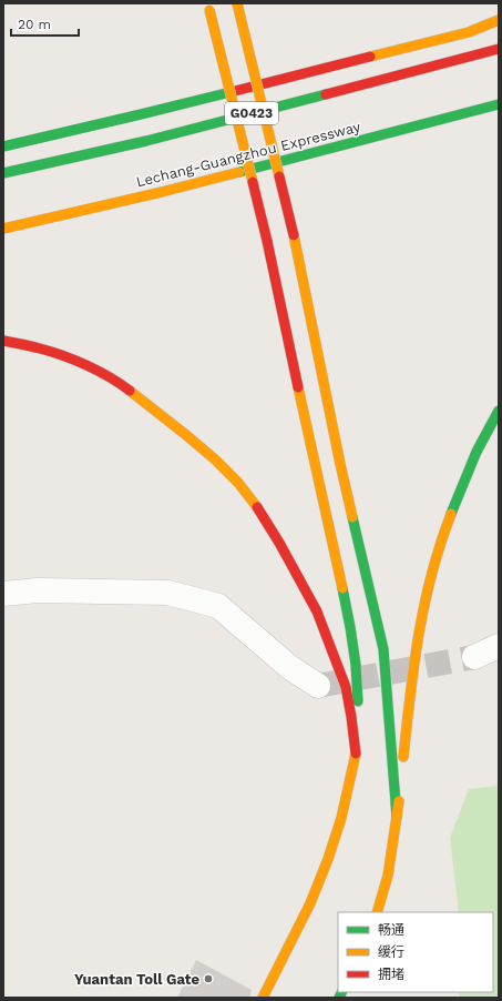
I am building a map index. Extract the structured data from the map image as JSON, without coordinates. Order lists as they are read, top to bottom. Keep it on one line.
{"streets":{"highway":["G0423","Lechang-Guangzhou Expressway"]},"places":["Yuantan Toll Gate"],"legend":["畅通","缓行","拥堵"],"scale_bar":"20 m"}
